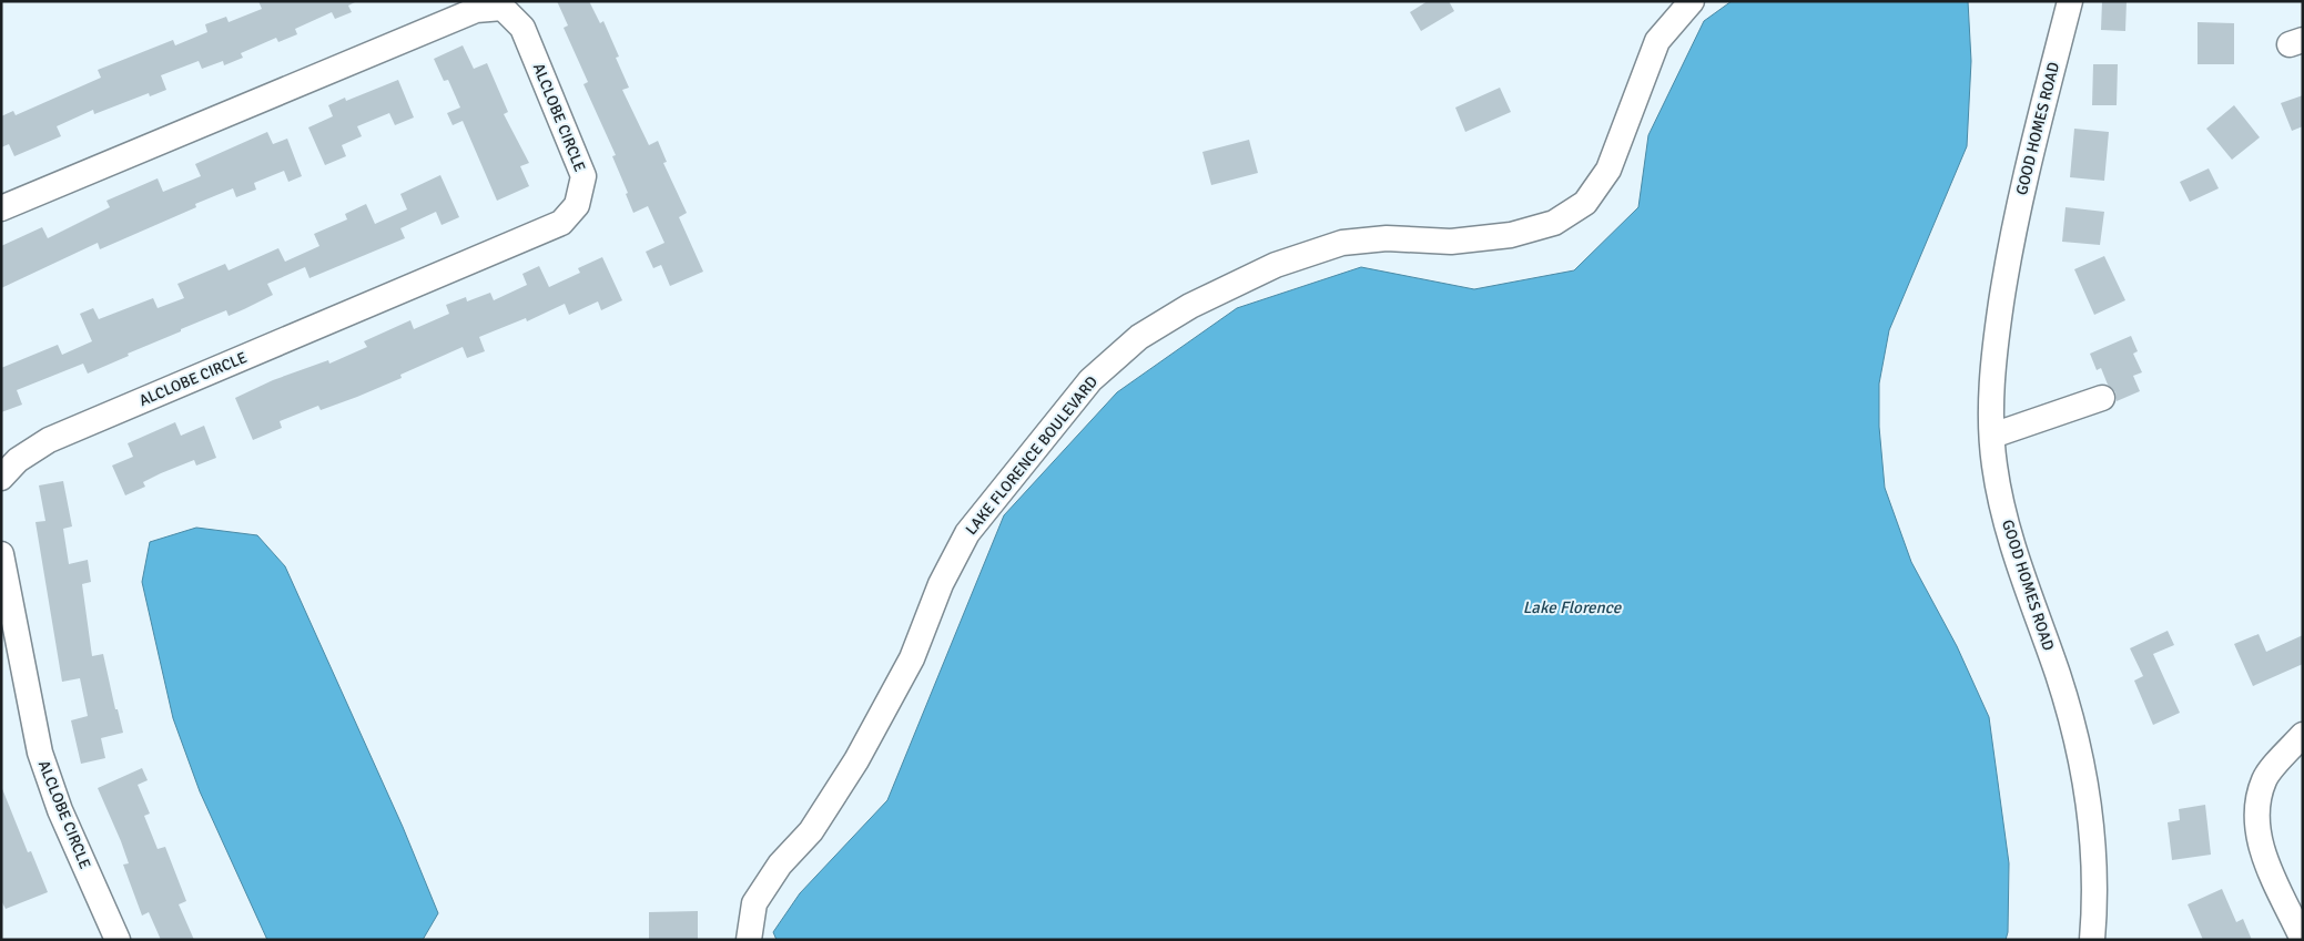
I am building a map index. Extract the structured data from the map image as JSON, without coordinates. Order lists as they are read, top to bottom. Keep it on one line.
{"streets":{"street":["ALCLOBE CIRCLE","GOOD HOMES ROAD","LAKE FLORENCE BOULEVARD"]},"water":["Lake Florence"]}
